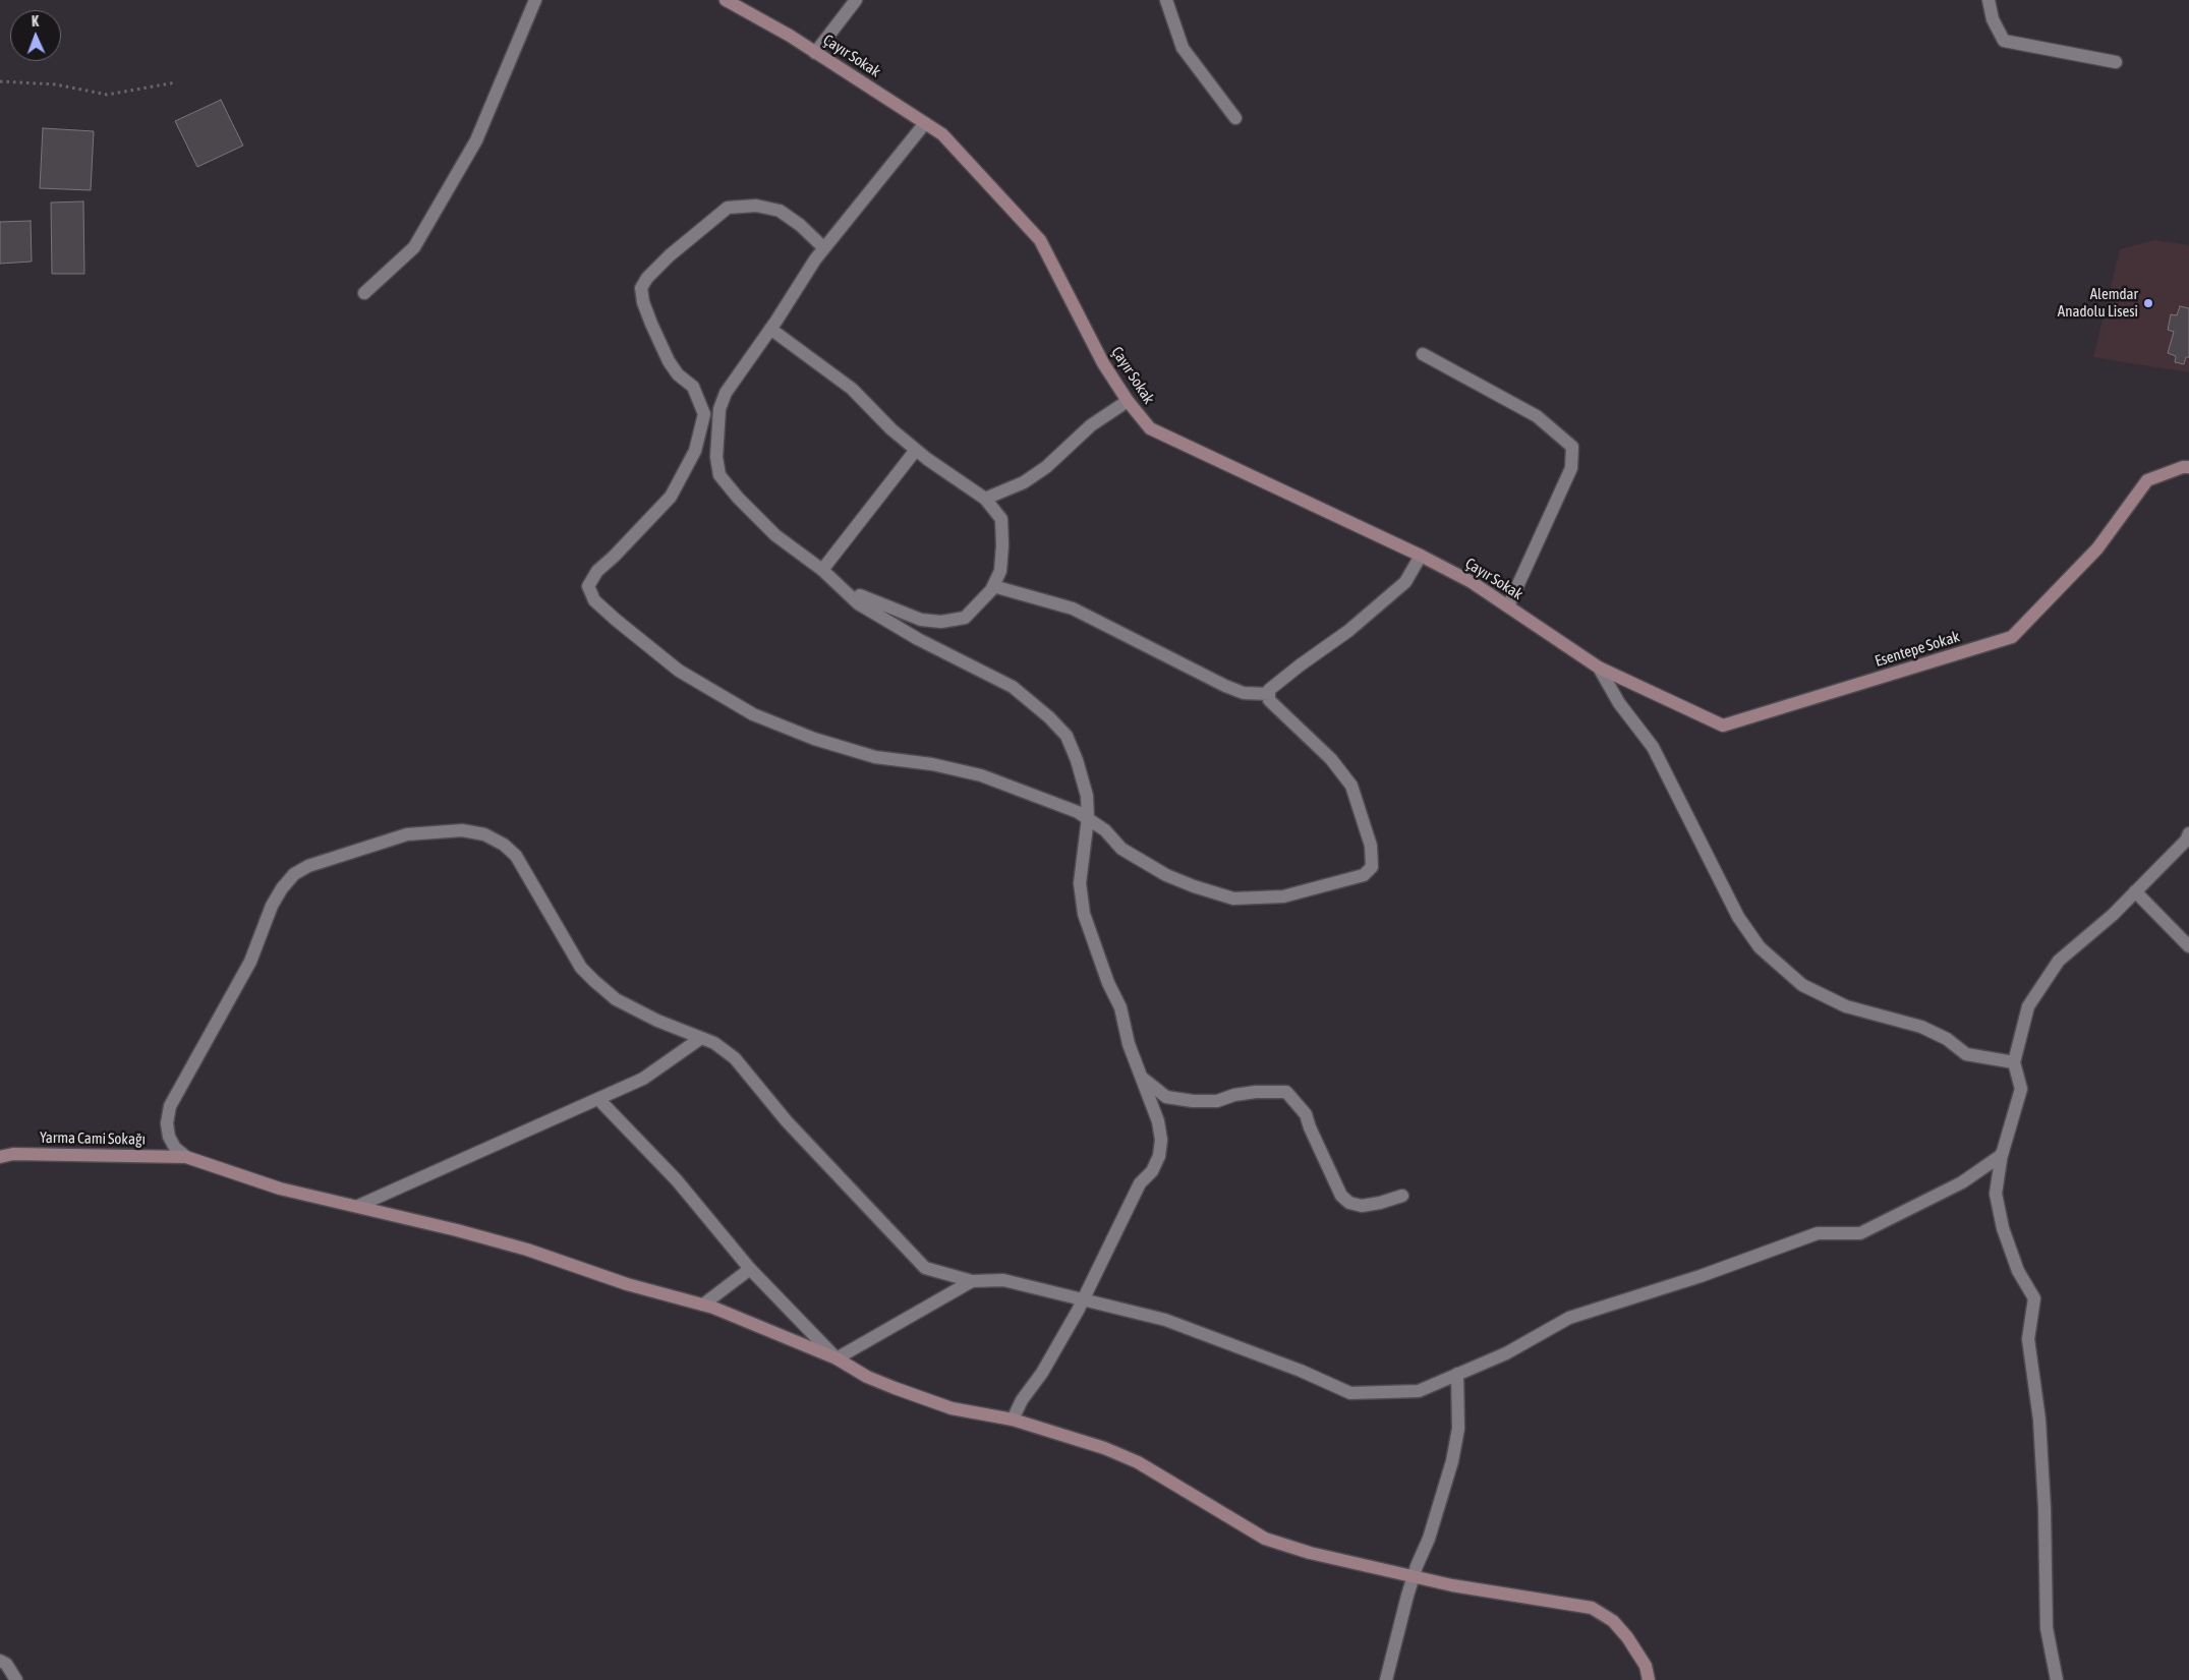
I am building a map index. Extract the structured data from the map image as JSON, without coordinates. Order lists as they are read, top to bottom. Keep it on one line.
{"streets":{"street":["Çayır Sokak","Esentepe Sokak","Yarma Cami Sokağı"]},"crossings":[["Çayır Sokak","Esentepe Sokak"]],"places":["Alemdar Anadolu Lisesi"],"north":"top"}
